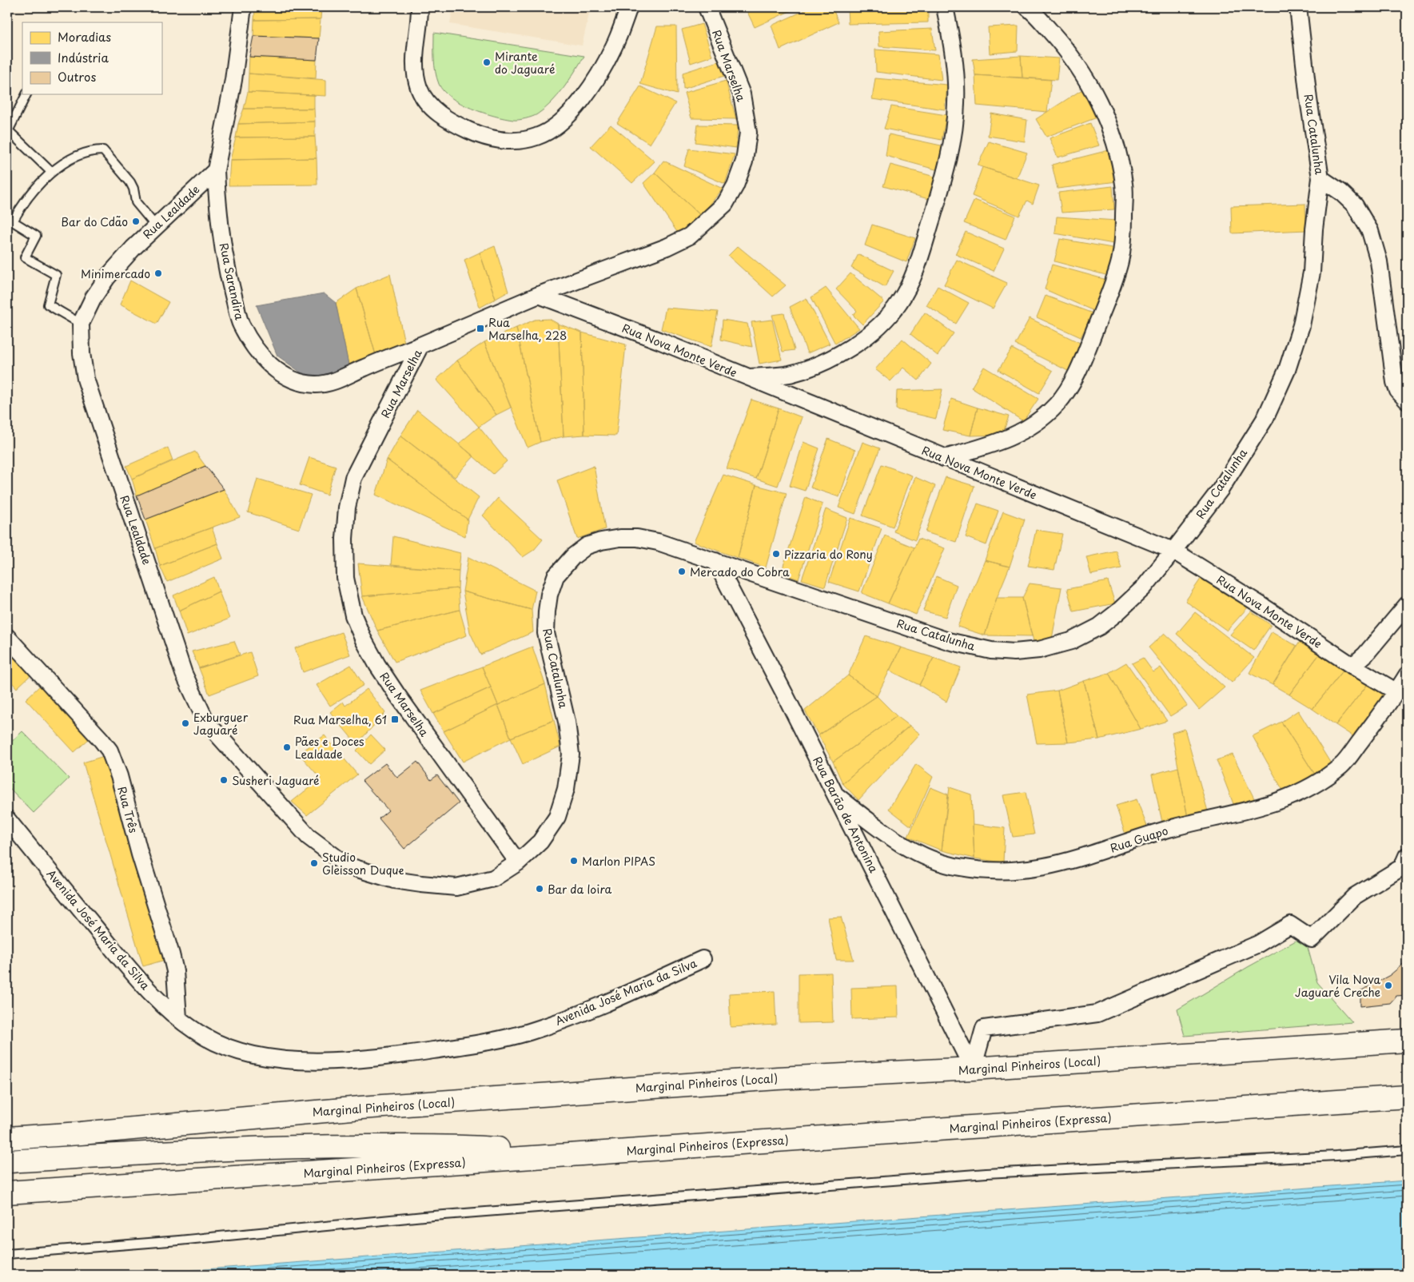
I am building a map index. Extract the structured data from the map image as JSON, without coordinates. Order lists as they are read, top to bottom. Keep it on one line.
{"streets":{"highway":["Marginal Pinheiros (Local)","Marginal Pinheiros (Expressa)"],"street":["Rua Marselha","Rua Catalunha","Rua Lealdade","Rua Sarandira","Rua Nova Monte Verde","Rua Três","Rua Barão de Antonina","Rua Guapo","Avenida José Maria da Silva"]},"crossings":[["Rua Marselha","Rua Catalunha"],["Rua Marselha","Rua Lealdade"],["Rua Marselha","Rua Sarandira"],["Rua Marselha","Rua Nova Monte Verde"],["Rua Catalunha","Rua Lealdade"],["Rua Catalunha","Rua Nova Monte Verde"],["Rua Catalunha","Rua Barão de Antonina"],["Rua Lealdade","Rua Sarandira"],["Rua Nova Monte Verde","Rua Guapo"],["Rua Três","Avenida José Maria da Silva"],["Rua Barão de Antonina","Rua Guapo"],["Rua Barão de Antonina","Marginal Pinheiros (Local)"]],"places":{"other":["Mirante do Jaguaré","Bar do Cdão","Minimercado","Pizzaria do Rony","Mercado do Cobra","Exburguer Jaguaré","Pães e Doces Lealdade","Susheri Jaguaré","Marlon PIPAS","Studio Gleisson Duque","Bar da loira","Vila Nova Jaguaré Creche"],"transit":["Rua Marselha, 228","Rua Marselha, 61"]},"legend":["Moradias","Indústria","Outros"]}
